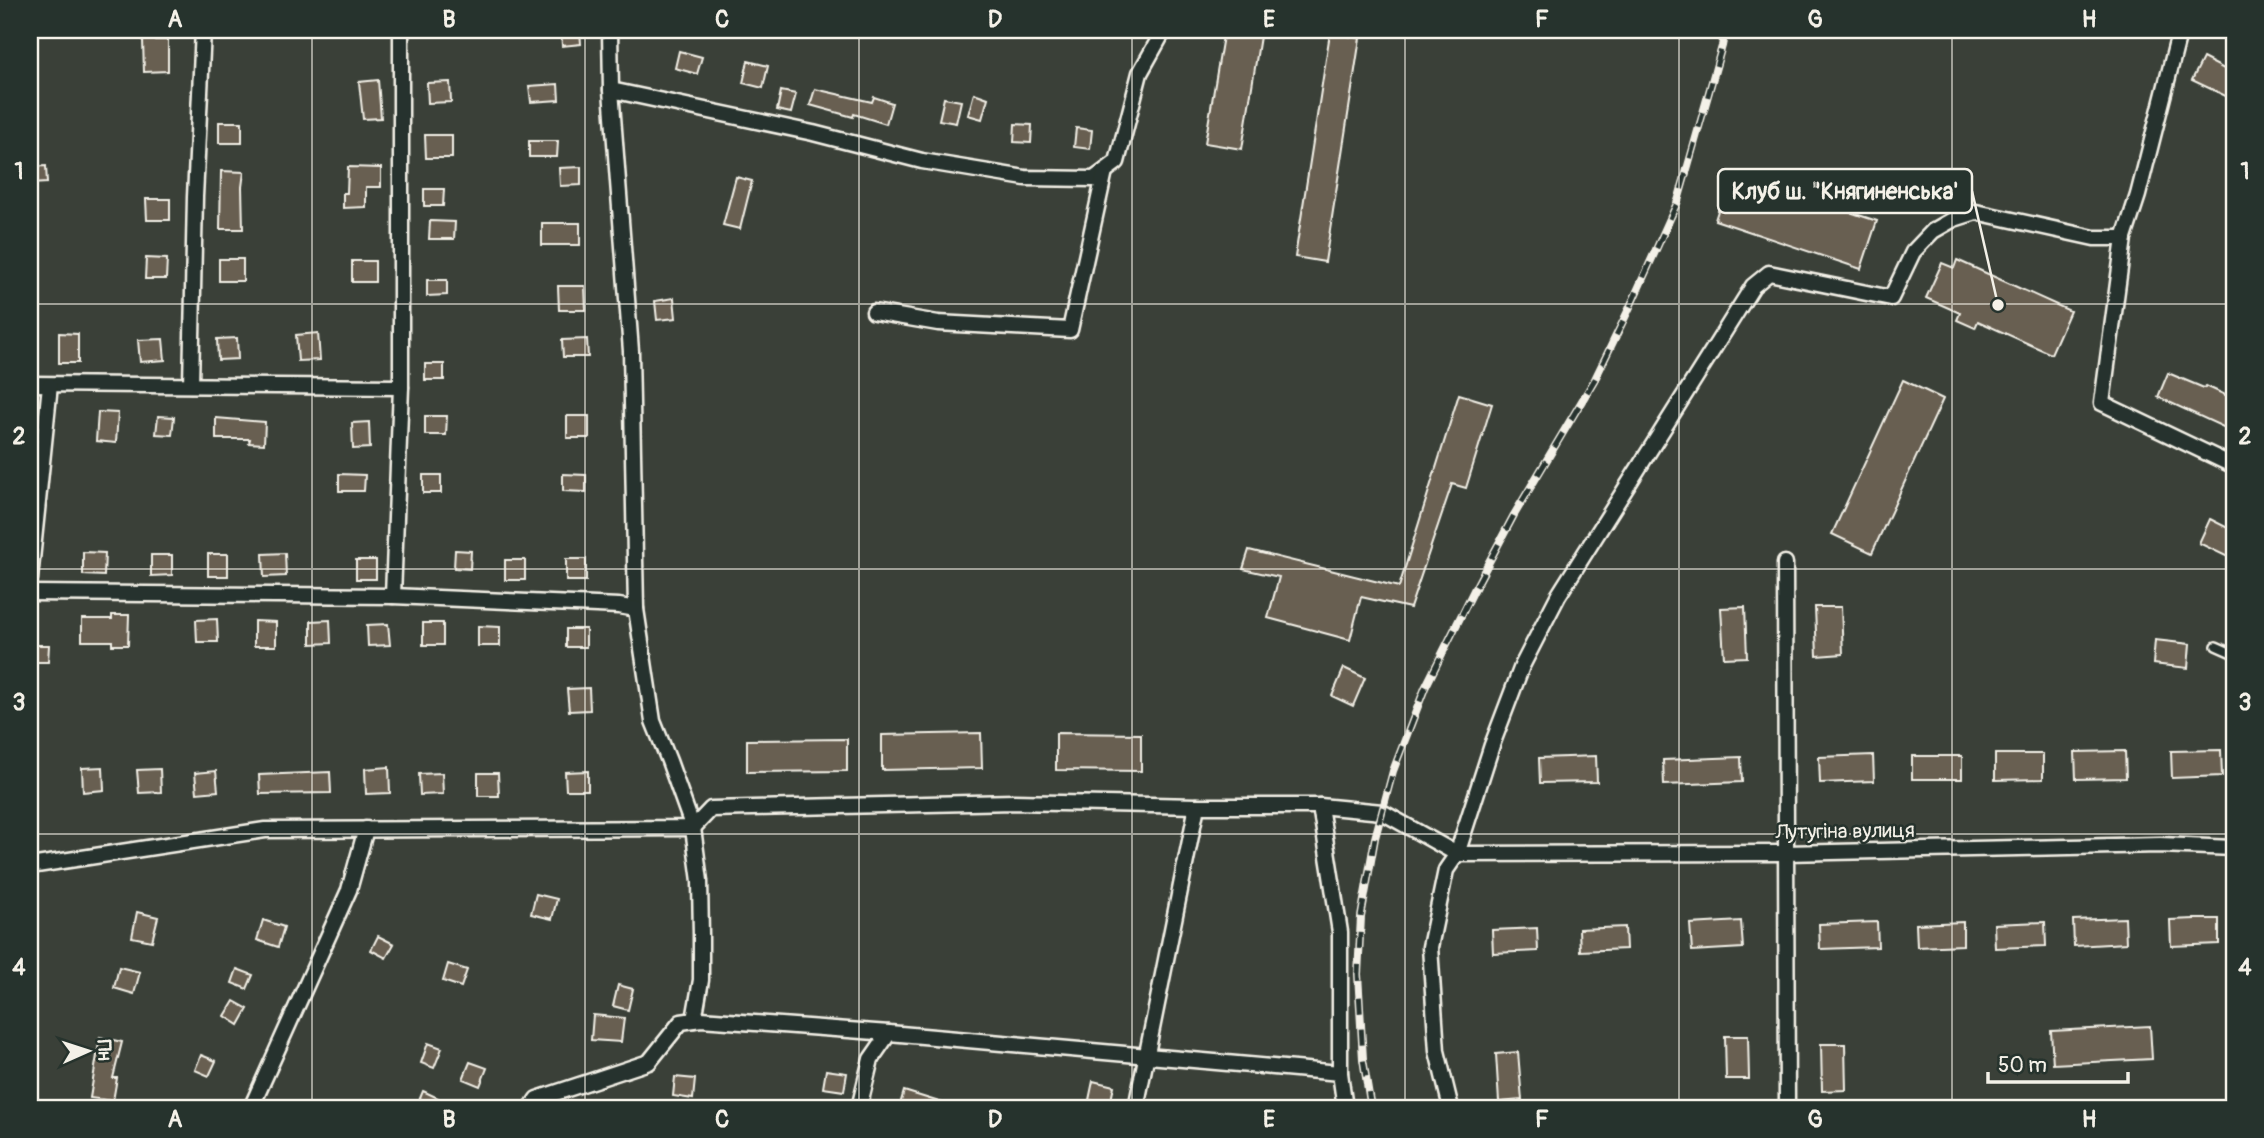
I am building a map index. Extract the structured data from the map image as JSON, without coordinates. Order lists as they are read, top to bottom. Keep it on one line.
{"streets":{"street":["Лутугіна вулиця"]},"places":["Клуб ш. \"Княгиненська'"],"scale_bar":"50 m","north":"right","grid":{"columns":["A","B","C","D","E","F","G","H"],"rows":["1","2","3","4"]}}
